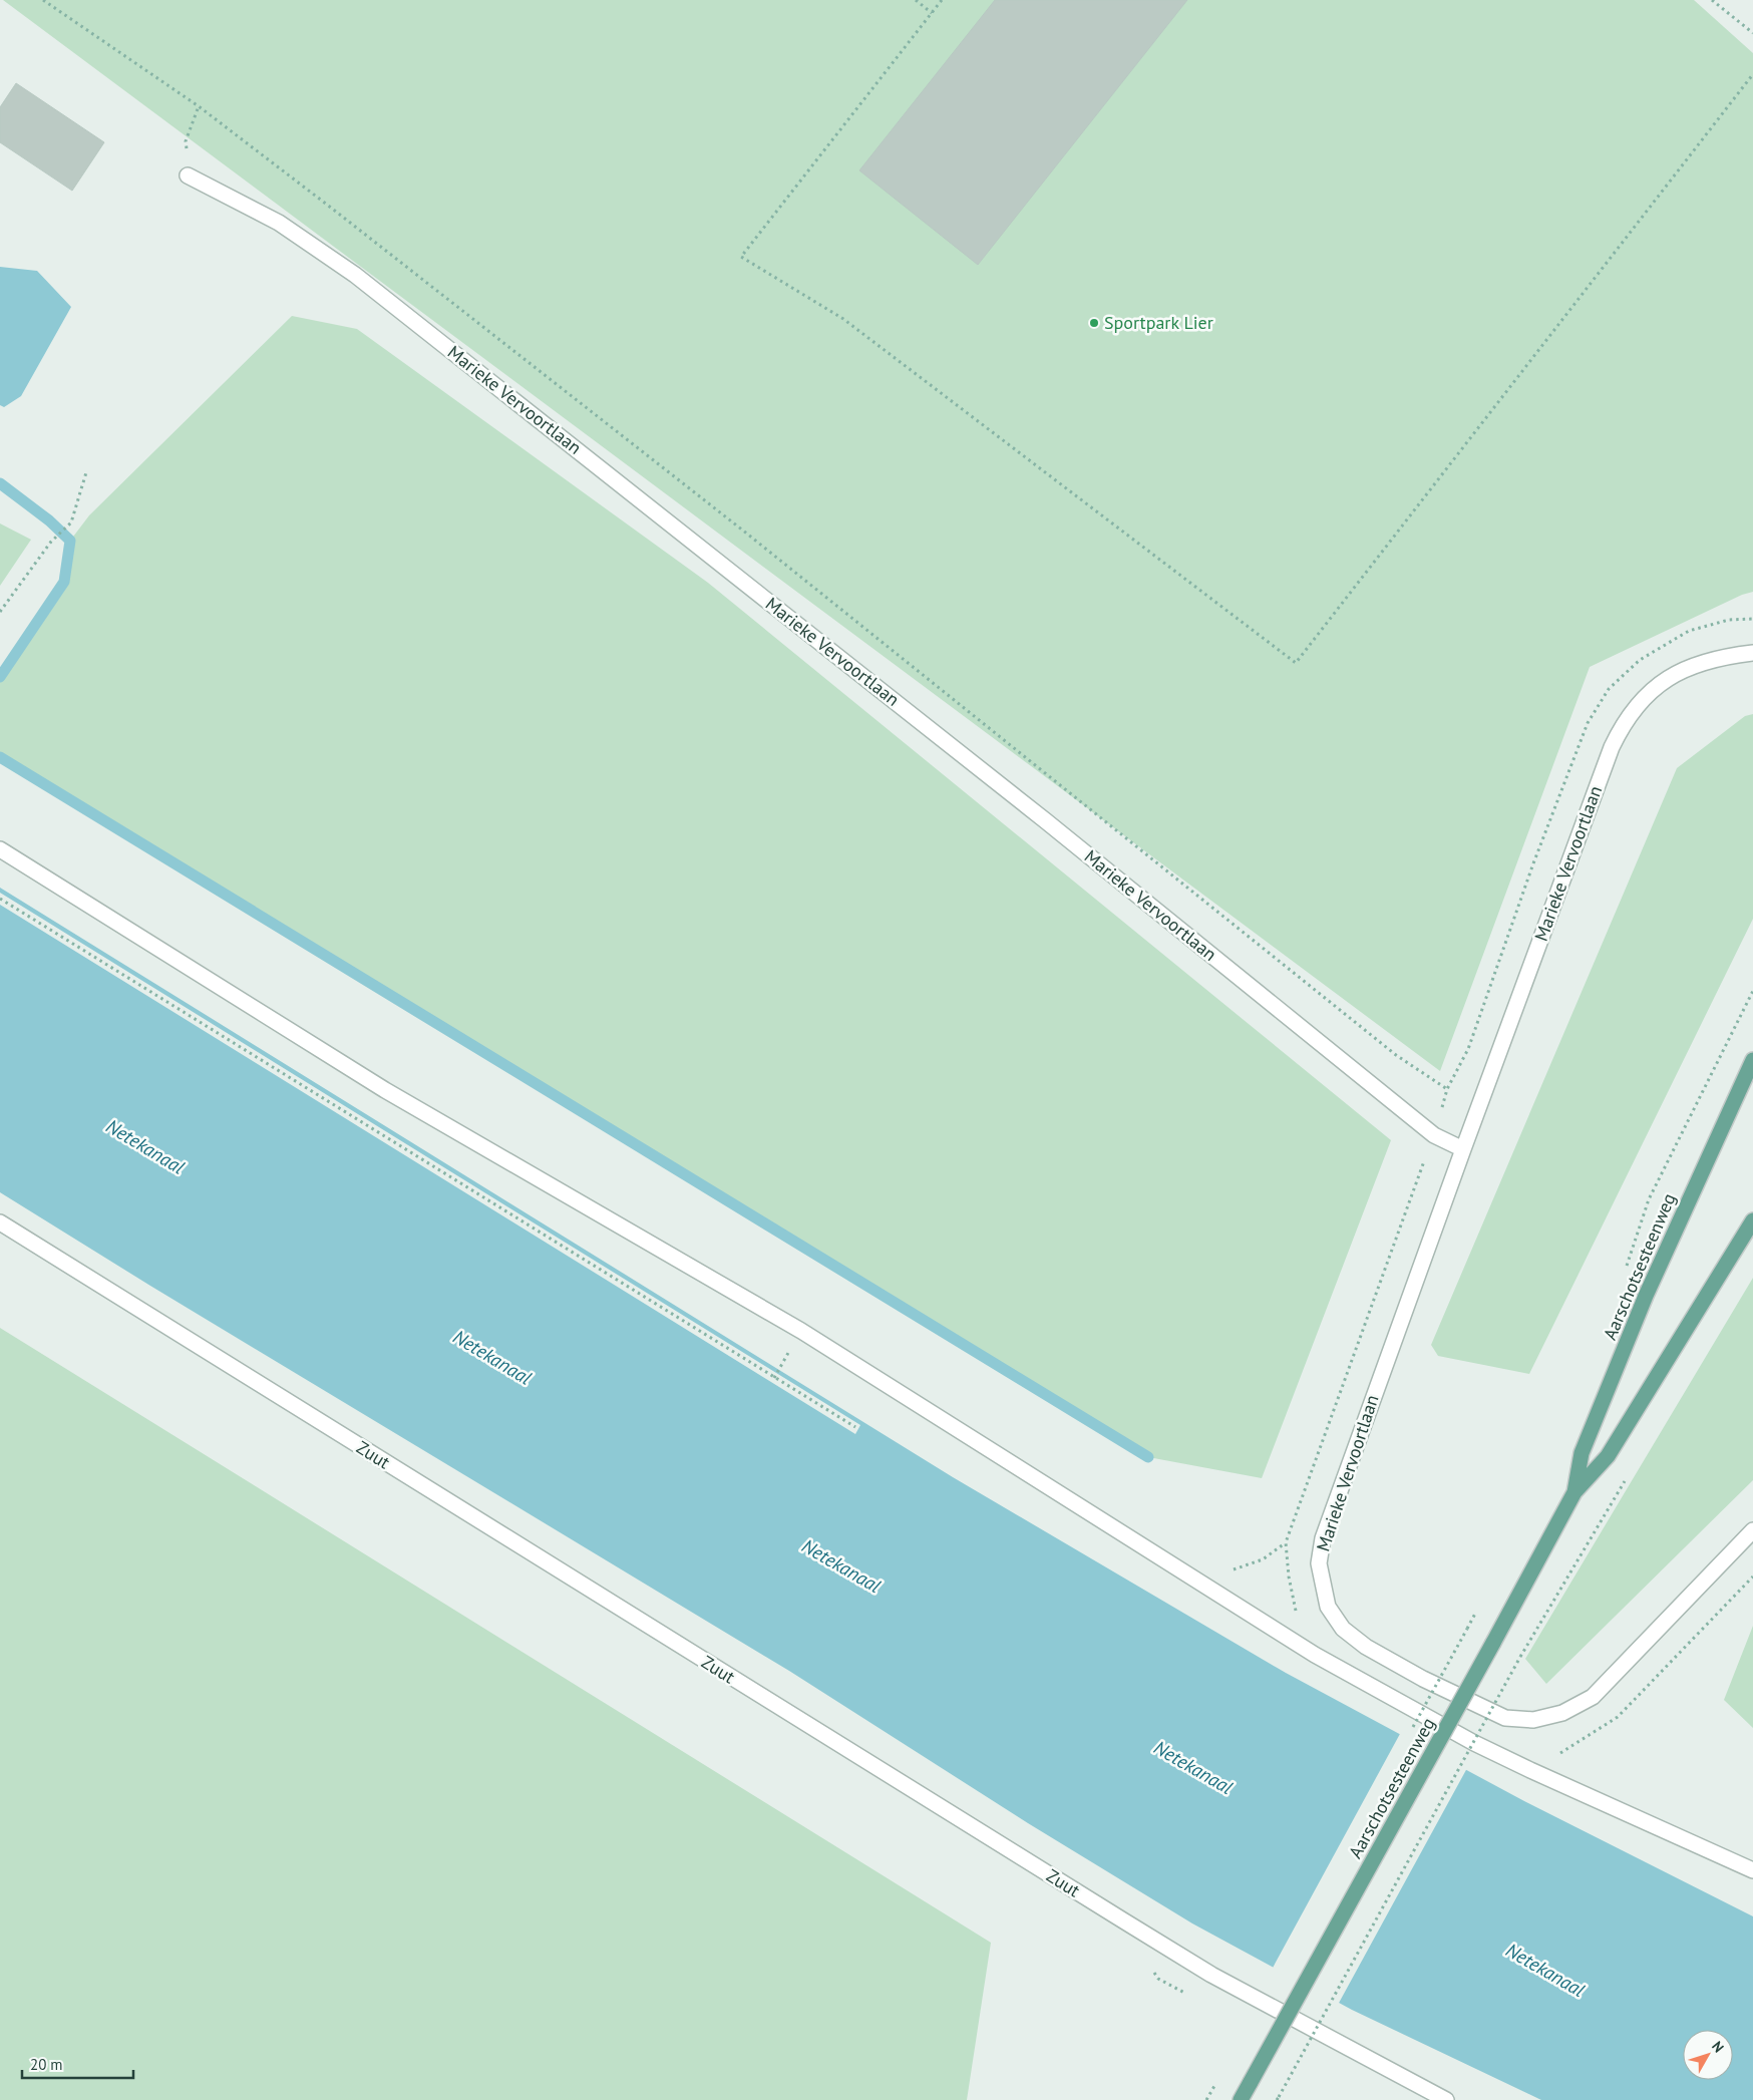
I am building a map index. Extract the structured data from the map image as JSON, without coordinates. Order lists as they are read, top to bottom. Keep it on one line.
{"streets":{"main road":["Aarschotsesteenweg"],"street":["Marieke Vervoortlaan","Zuut"]},"water":["Netekanaal"],"places":["Sportpark Lier"],"scale_bar":"20 m","north":"top right"}
